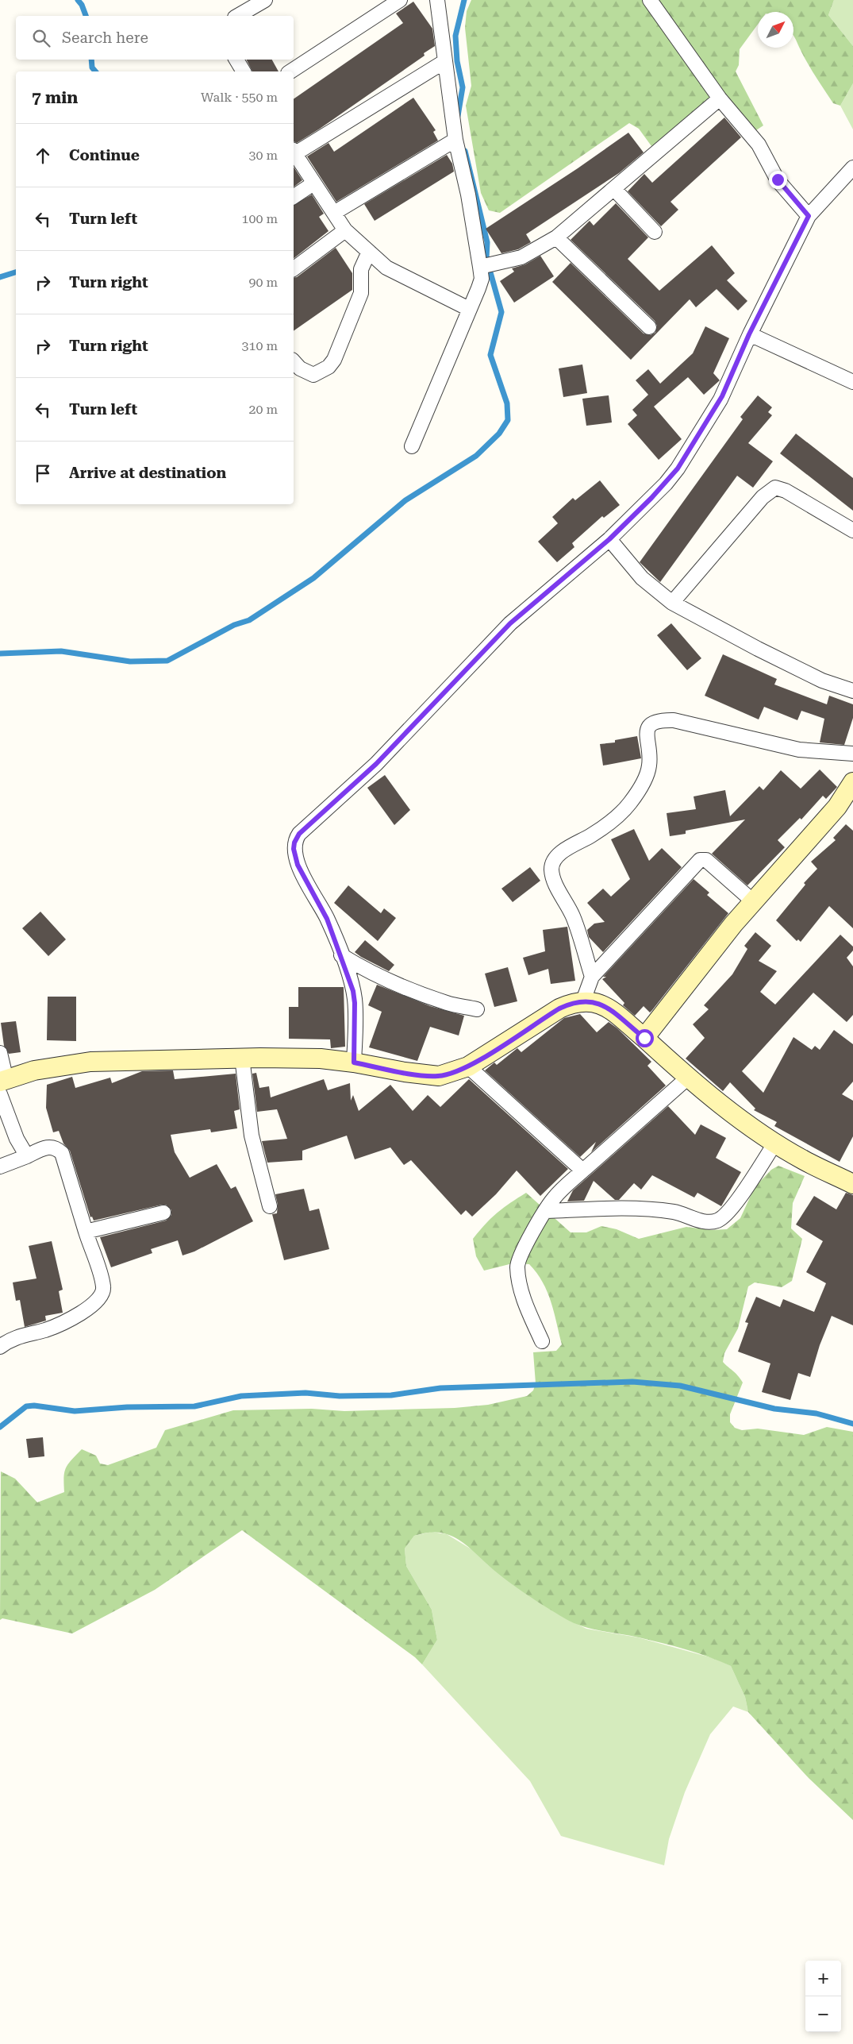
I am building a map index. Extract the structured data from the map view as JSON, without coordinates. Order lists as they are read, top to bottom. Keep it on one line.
{"north":"top right","page":{"search":"Search here","heading":["7 min","Walk · 550 m"],"list":[["Continue","30 m"],["Turn left","100 m"],["Turn right","90 m"],["Turn right","310 m"],["Turn left","20 m"],"Arrive at destination"],"map_buttons":["+","−"]}}
